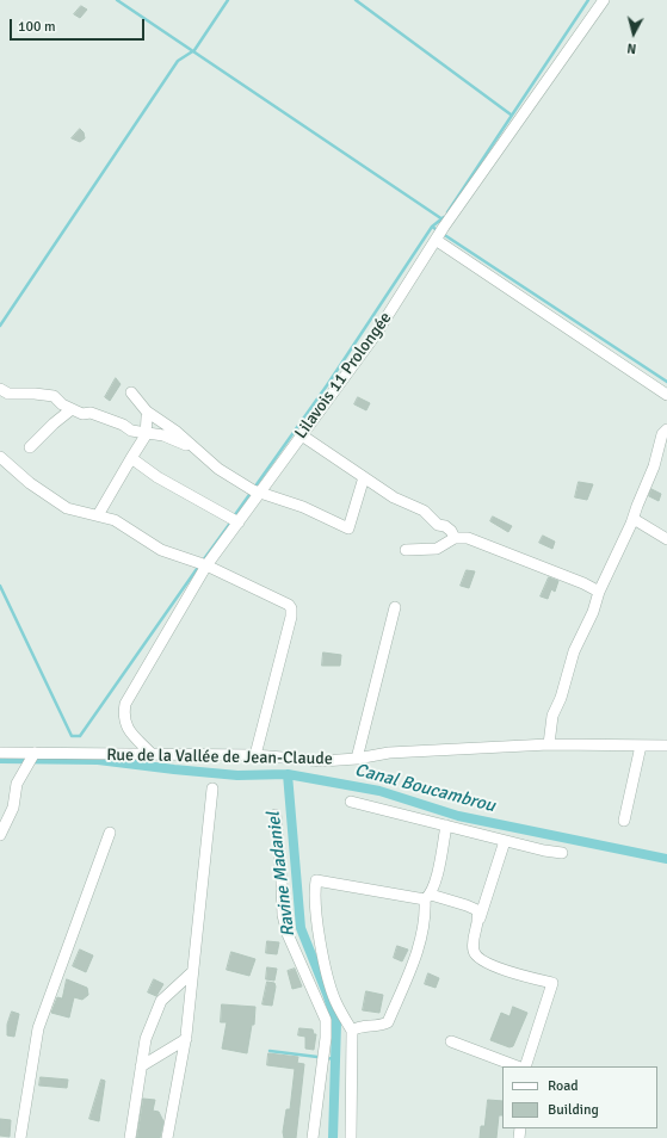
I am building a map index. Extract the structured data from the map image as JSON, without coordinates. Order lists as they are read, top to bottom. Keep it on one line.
{"streets":{"street":["Lilavois 11 Prolongée","Rue de la Vallée de Jean-Claude"]},"crossings":[["Lilavois 11 Prolongée","Rue de la Vallée de Jean-Claude"]],"water":["Canal Boucambrou","Ravine Madaniel"],"legend":["Road","Building"],"scale_bar":"100 m","north":"bottom"}
